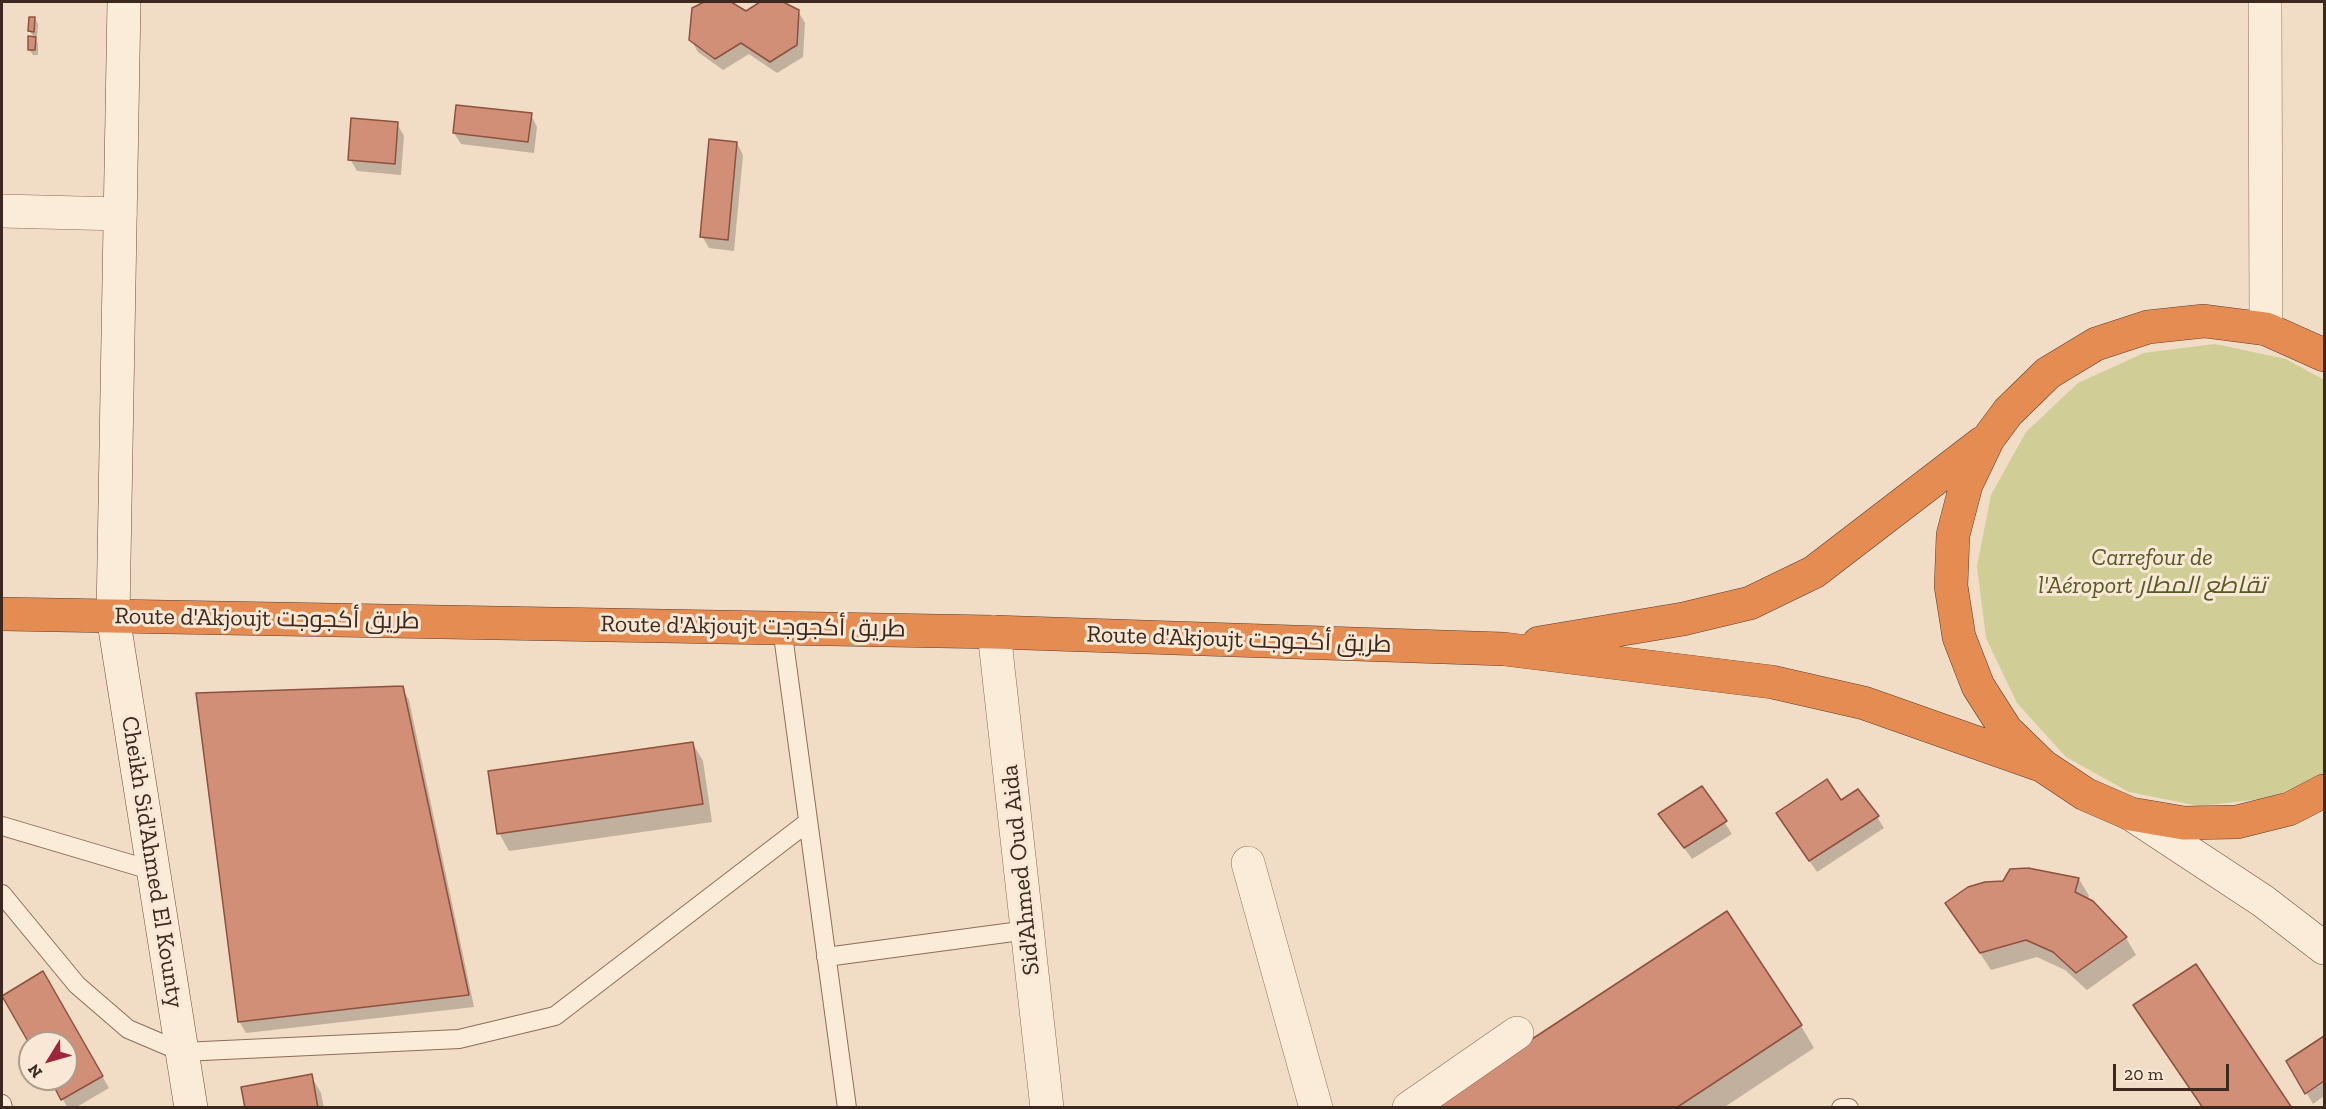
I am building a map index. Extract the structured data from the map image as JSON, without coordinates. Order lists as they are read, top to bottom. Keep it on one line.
{"streets":{"highway":["Route d'Akjoujt طريق أكجوجت"],"street":["Cheikh Sid'Ahmed El Kounty","Sid'Ahmed Oud Aida"]},"crossings":[["Route d'Akjoujt طريق أكجوجت","Cheikh Sid'Ahmed El Kounty"],["Route d'Akjoujt طريق أكجوجت","Sid'Ahmed Oud Aida"]],"parks":["Carrefour de l'Aéroport تقاطع المطار"],"scale_bar":"20 m","north":"bottom left"}
